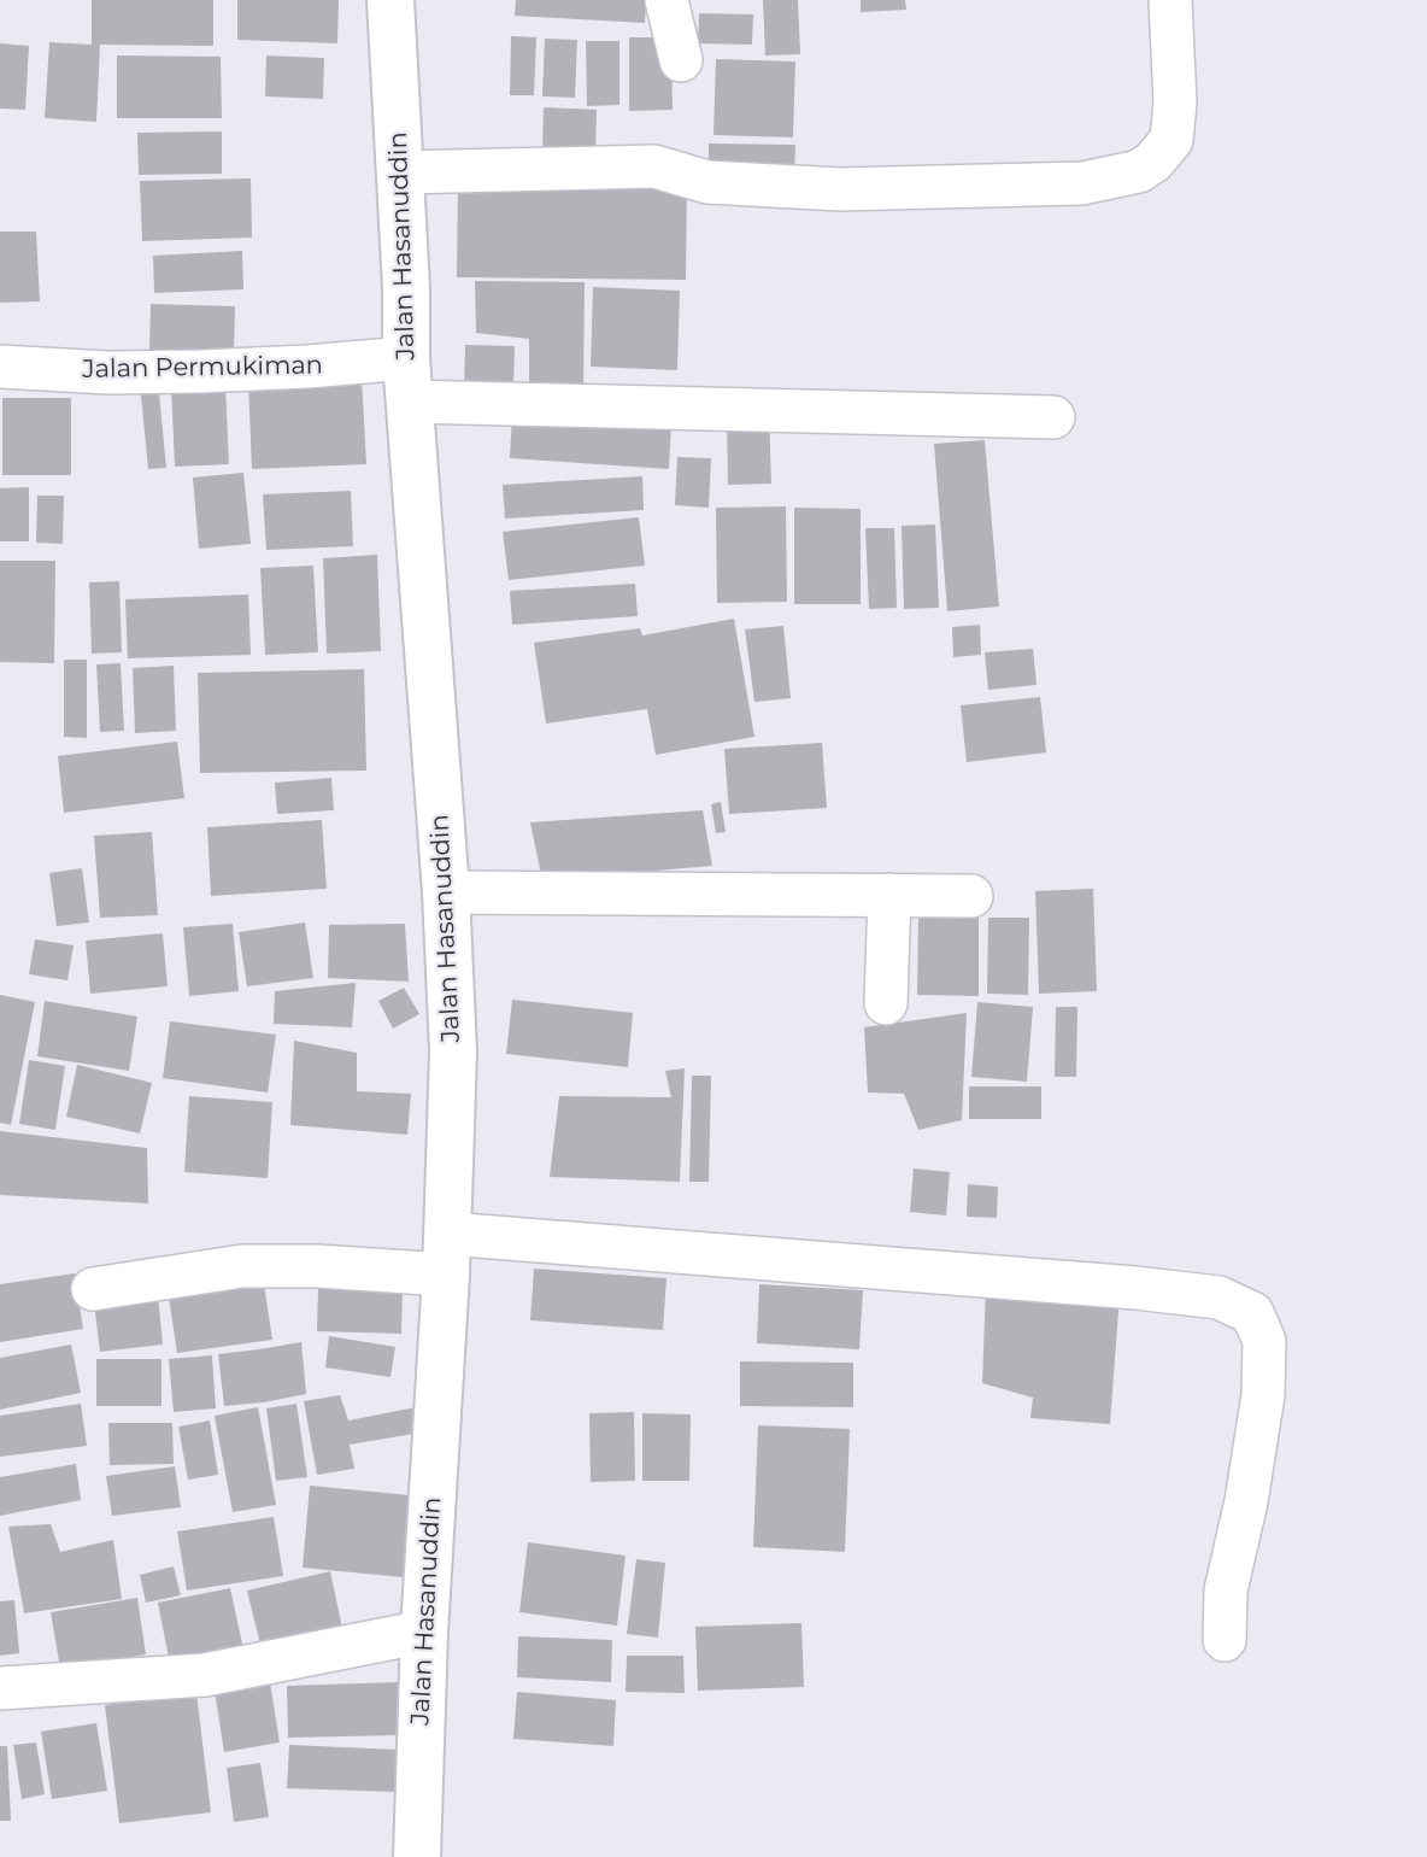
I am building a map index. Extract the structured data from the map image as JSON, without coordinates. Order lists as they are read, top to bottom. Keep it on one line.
{"streets":{"main road":["Jalan Hasanuddin"],"street":["Jalan Permukiman"]},"crossings":[["Jalan Hasanuddin","Jalan Permukiman"]]}
